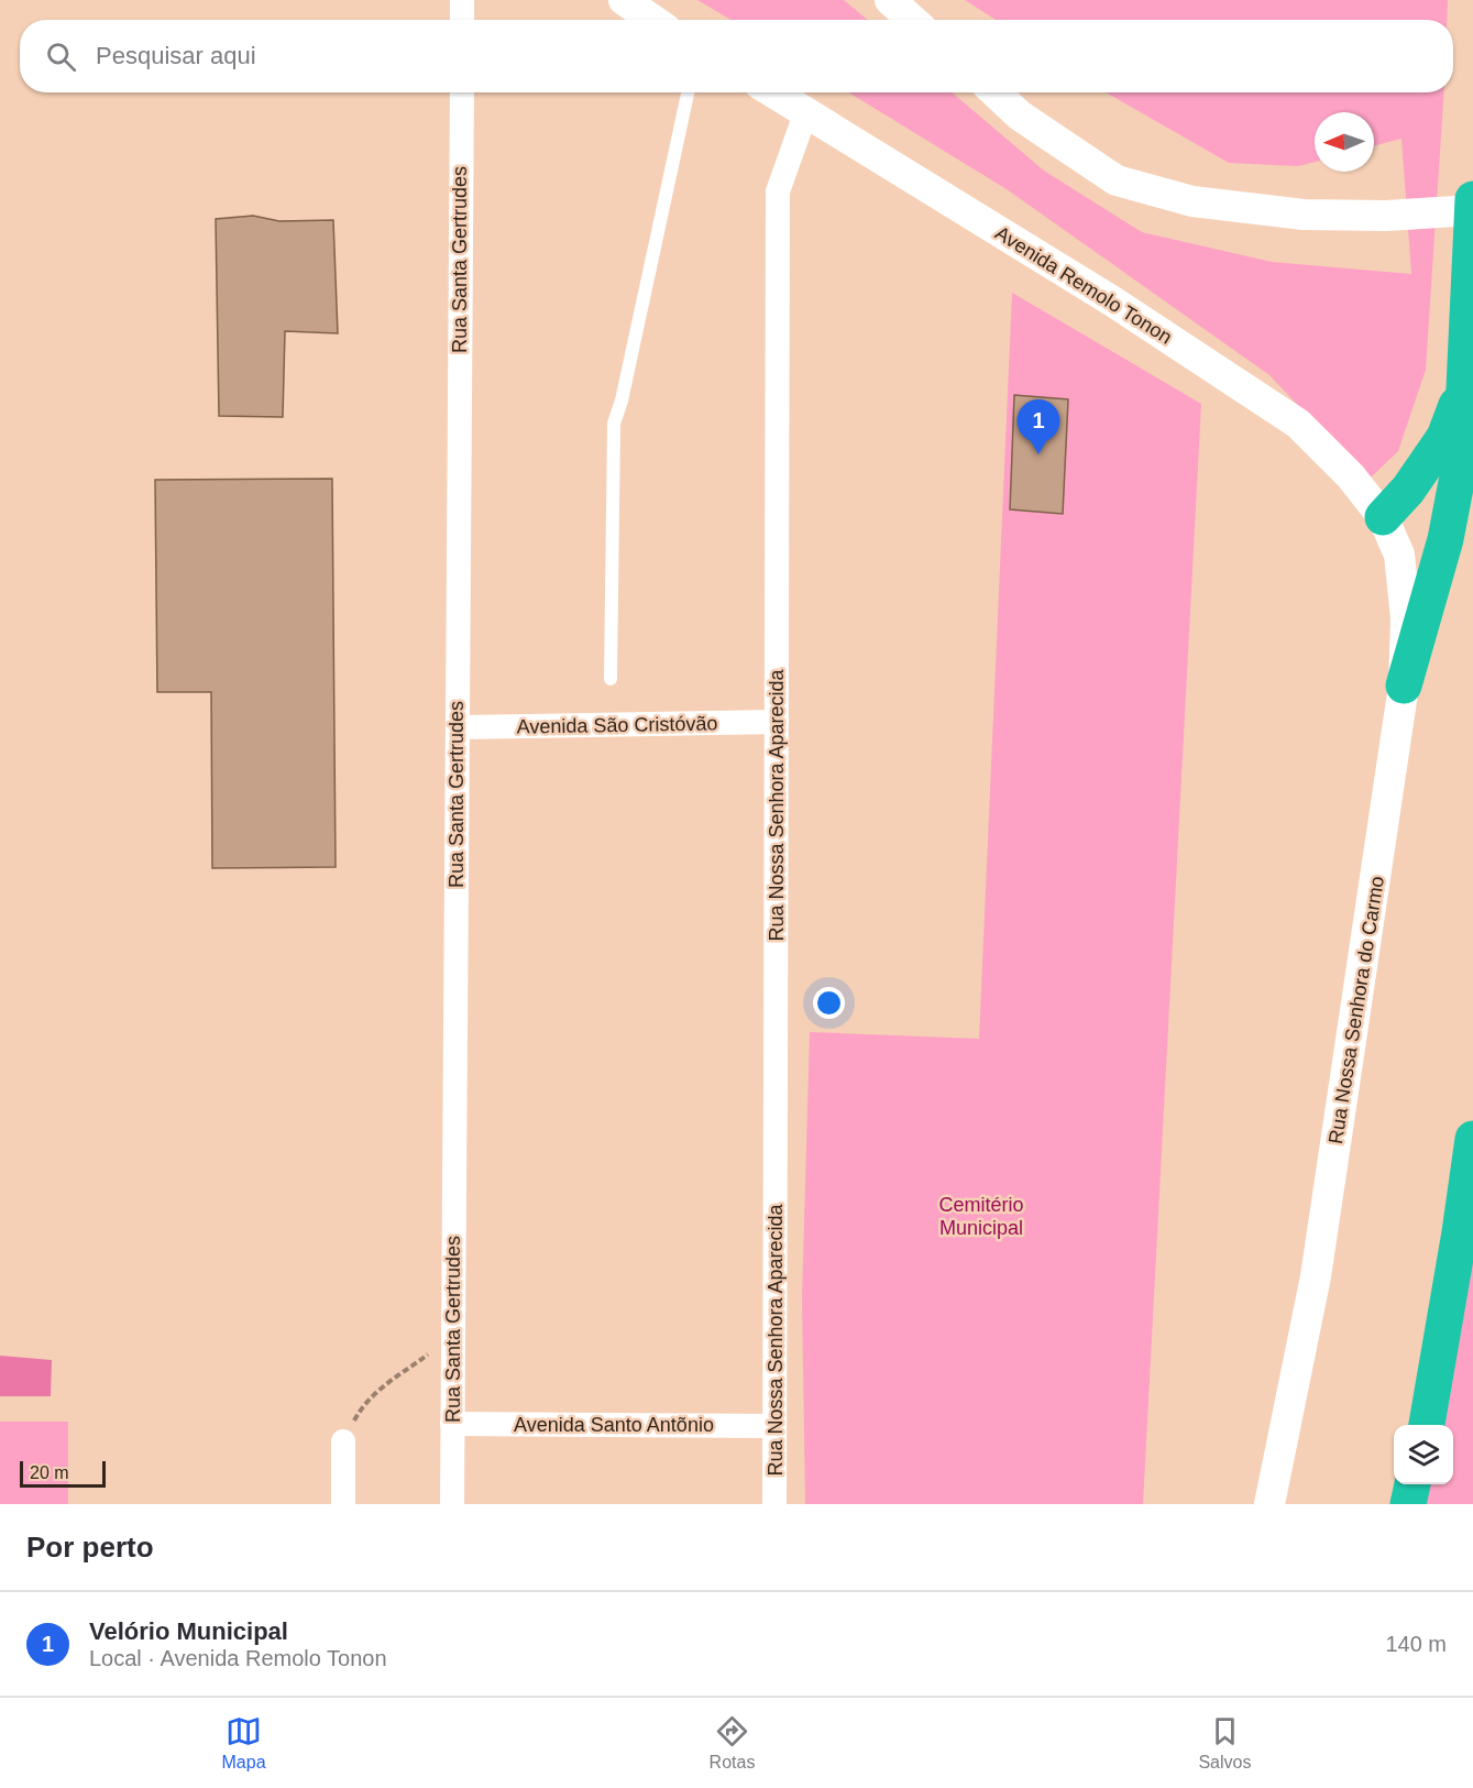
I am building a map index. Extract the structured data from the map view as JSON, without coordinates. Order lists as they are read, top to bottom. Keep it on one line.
{"streets":{"street":["Rua Santa Gertrudes","Avenida Remolo Tonon","Avenida São Cristóvão","Rua Nossa Senhora Aparecida","Rua Nossa Senhora do Carmo","Avenida Santo Antõnio"]},"crossings":[["Rua Santa Gertrudes","Avenida São Cristóvão"],["Rua Santa Gertrudes","Avenida Santo Antõnio"],["Avenida Remolo Tonon","Rua Nossa Senhora Aparecida"],["Avenida Remolo Tonon","Rua Nossa Senhora do Carmo"],["Avenida São Cristóvão","Rua Nossa Senhora Aparecida"],["Rua Nossa Senhora Aparecida","Avenida Santo Antõnio"]],"parks":["Cemitério Municipal"],"scale_bar":"20 m","north":"left","page":{"search":"Pesquisar aqui","pins":"1","scale":"20 m","heading":"Por perto","list":[{"mark":"1","name":"Velório Municipal","note":"Local · Avenida Remolo Tonon","value":"140 m"}],"nav":["Mapa","Rotas","Salvos"]}}
